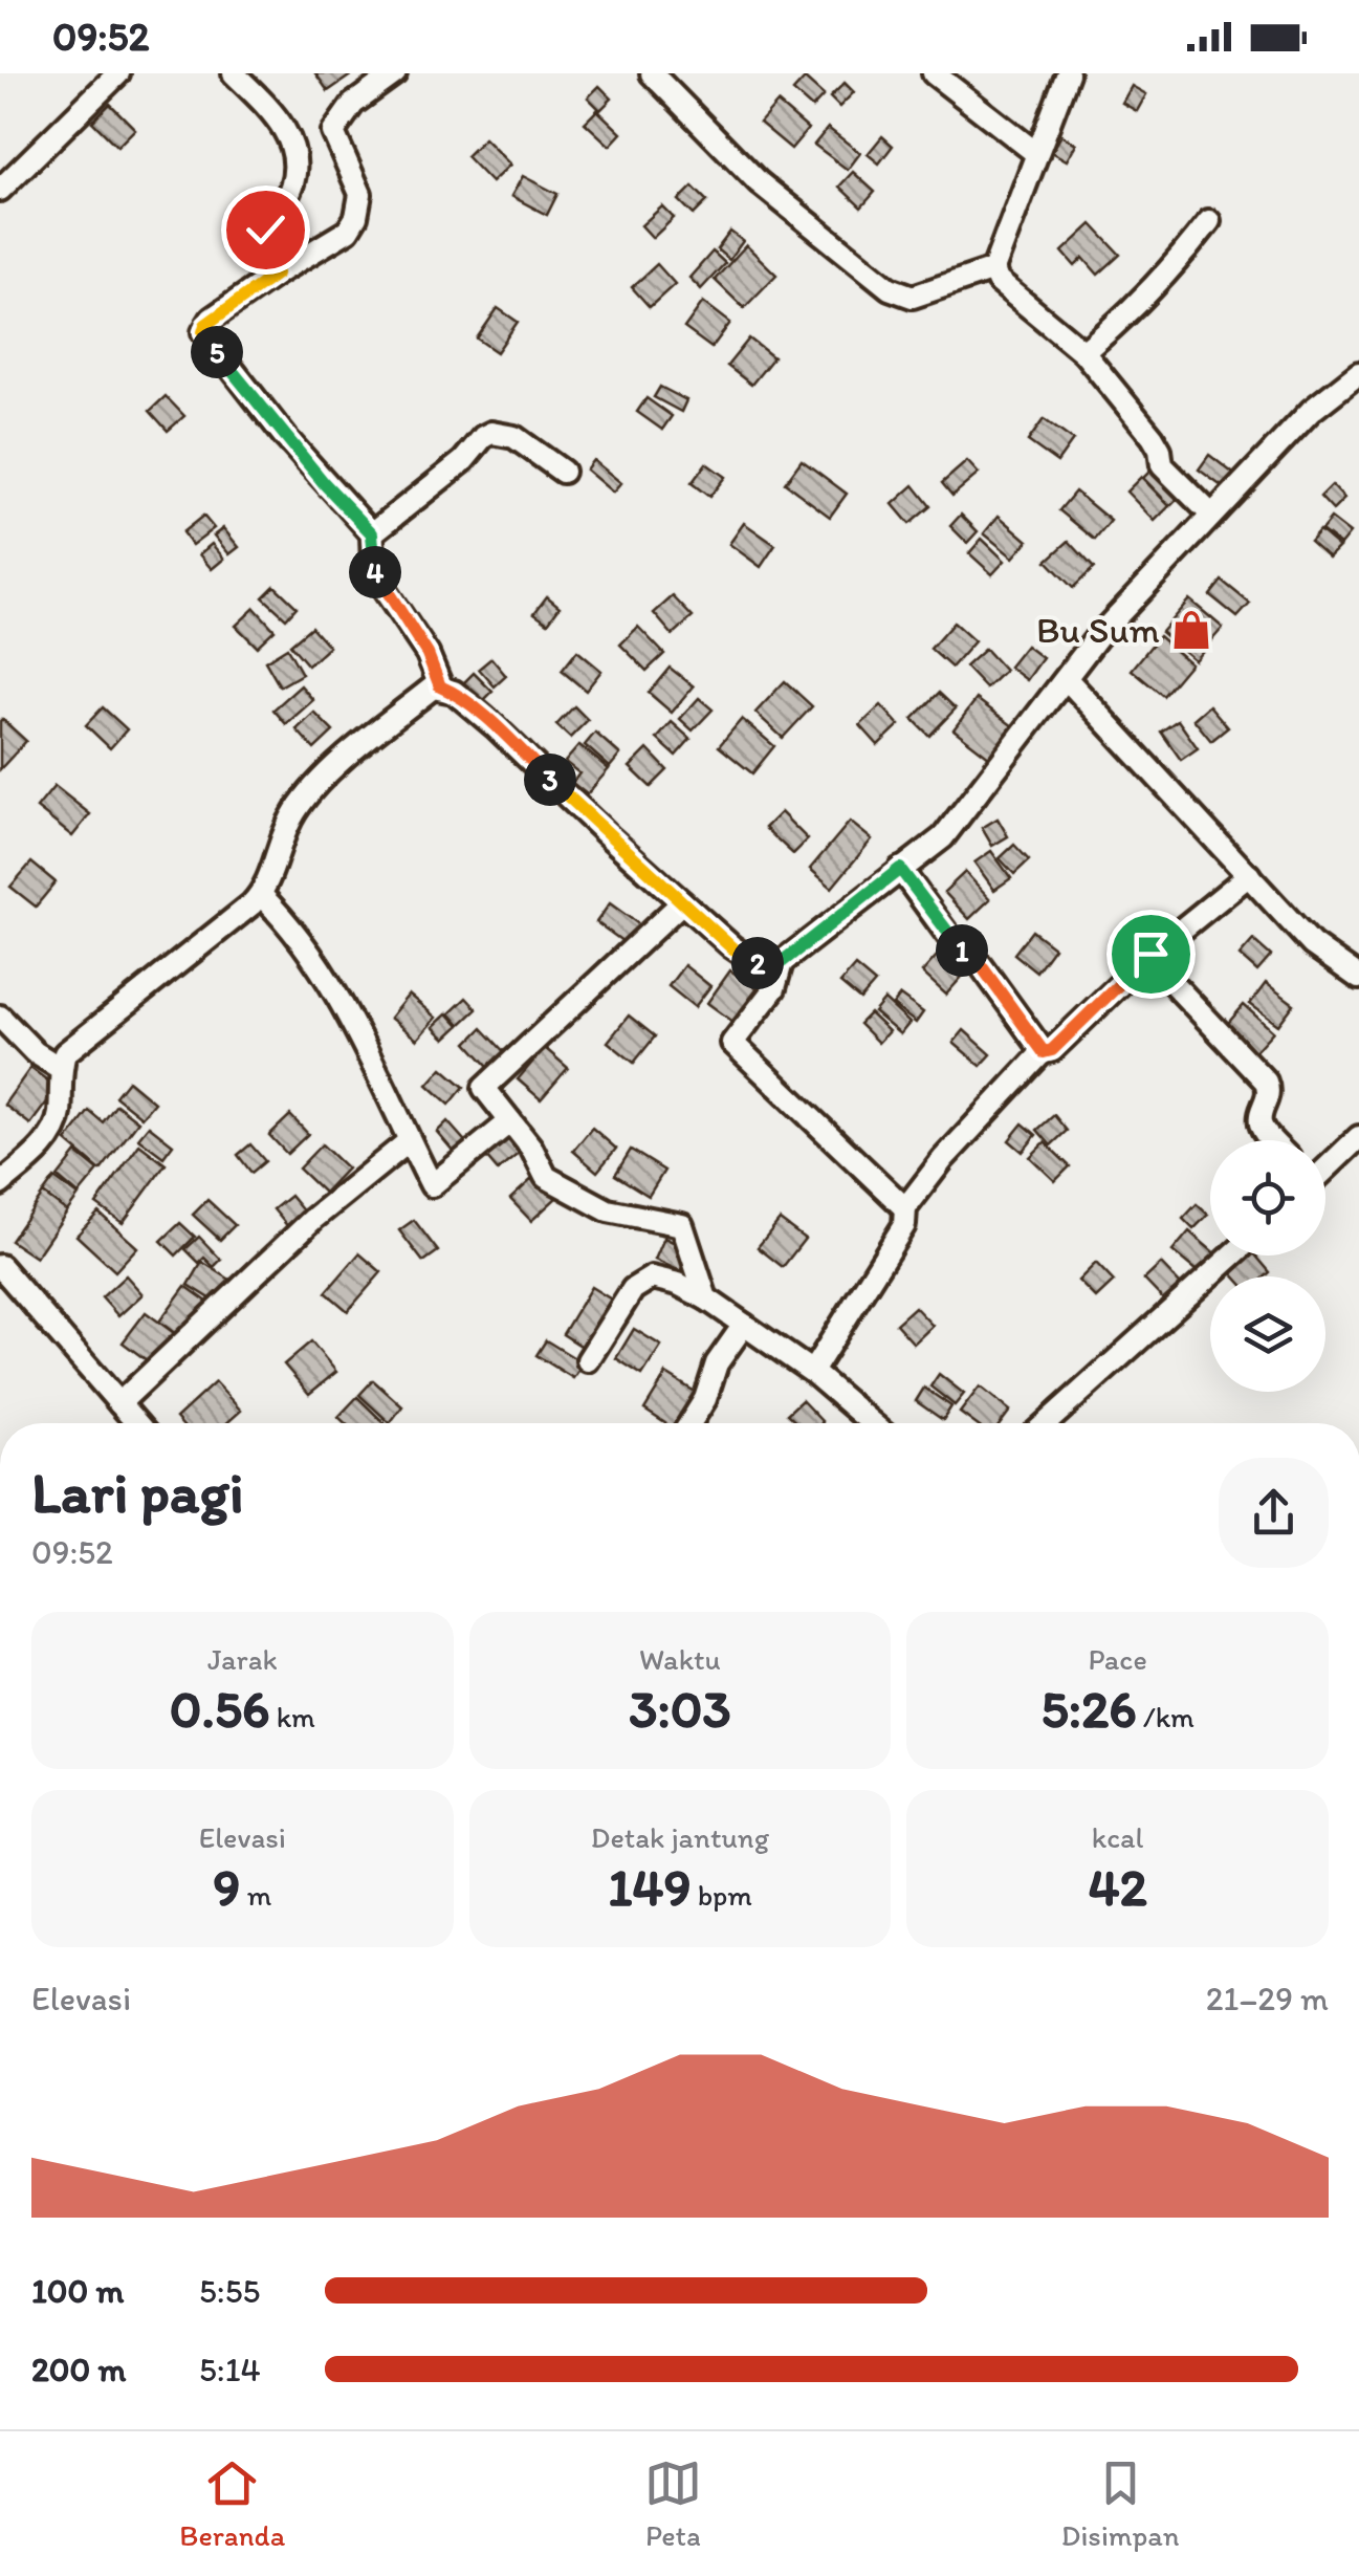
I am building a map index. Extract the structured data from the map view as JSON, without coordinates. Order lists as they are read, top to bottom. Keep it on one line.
{"places":{"shop":["Bu Sum"]},"page":{"status":"09:52","pins":["5","4","3","1","2"],"heading":["Lari pagi","09:52"],"stats":[["Jarak","0.56 km"],["Waktu","3:03"],["Pace","5:26 /km"],["Elevasi","9 m"],["Detak jantung","149 bpm"],["kcal","42"]],"chart":["Elevasi","21–29 m"],"list":[{"name":"100 m","note":"5:55"},{"name":"200 m","note":"5:14"}],"tabs":["Beranda","Peta","Disimpan"]}}
